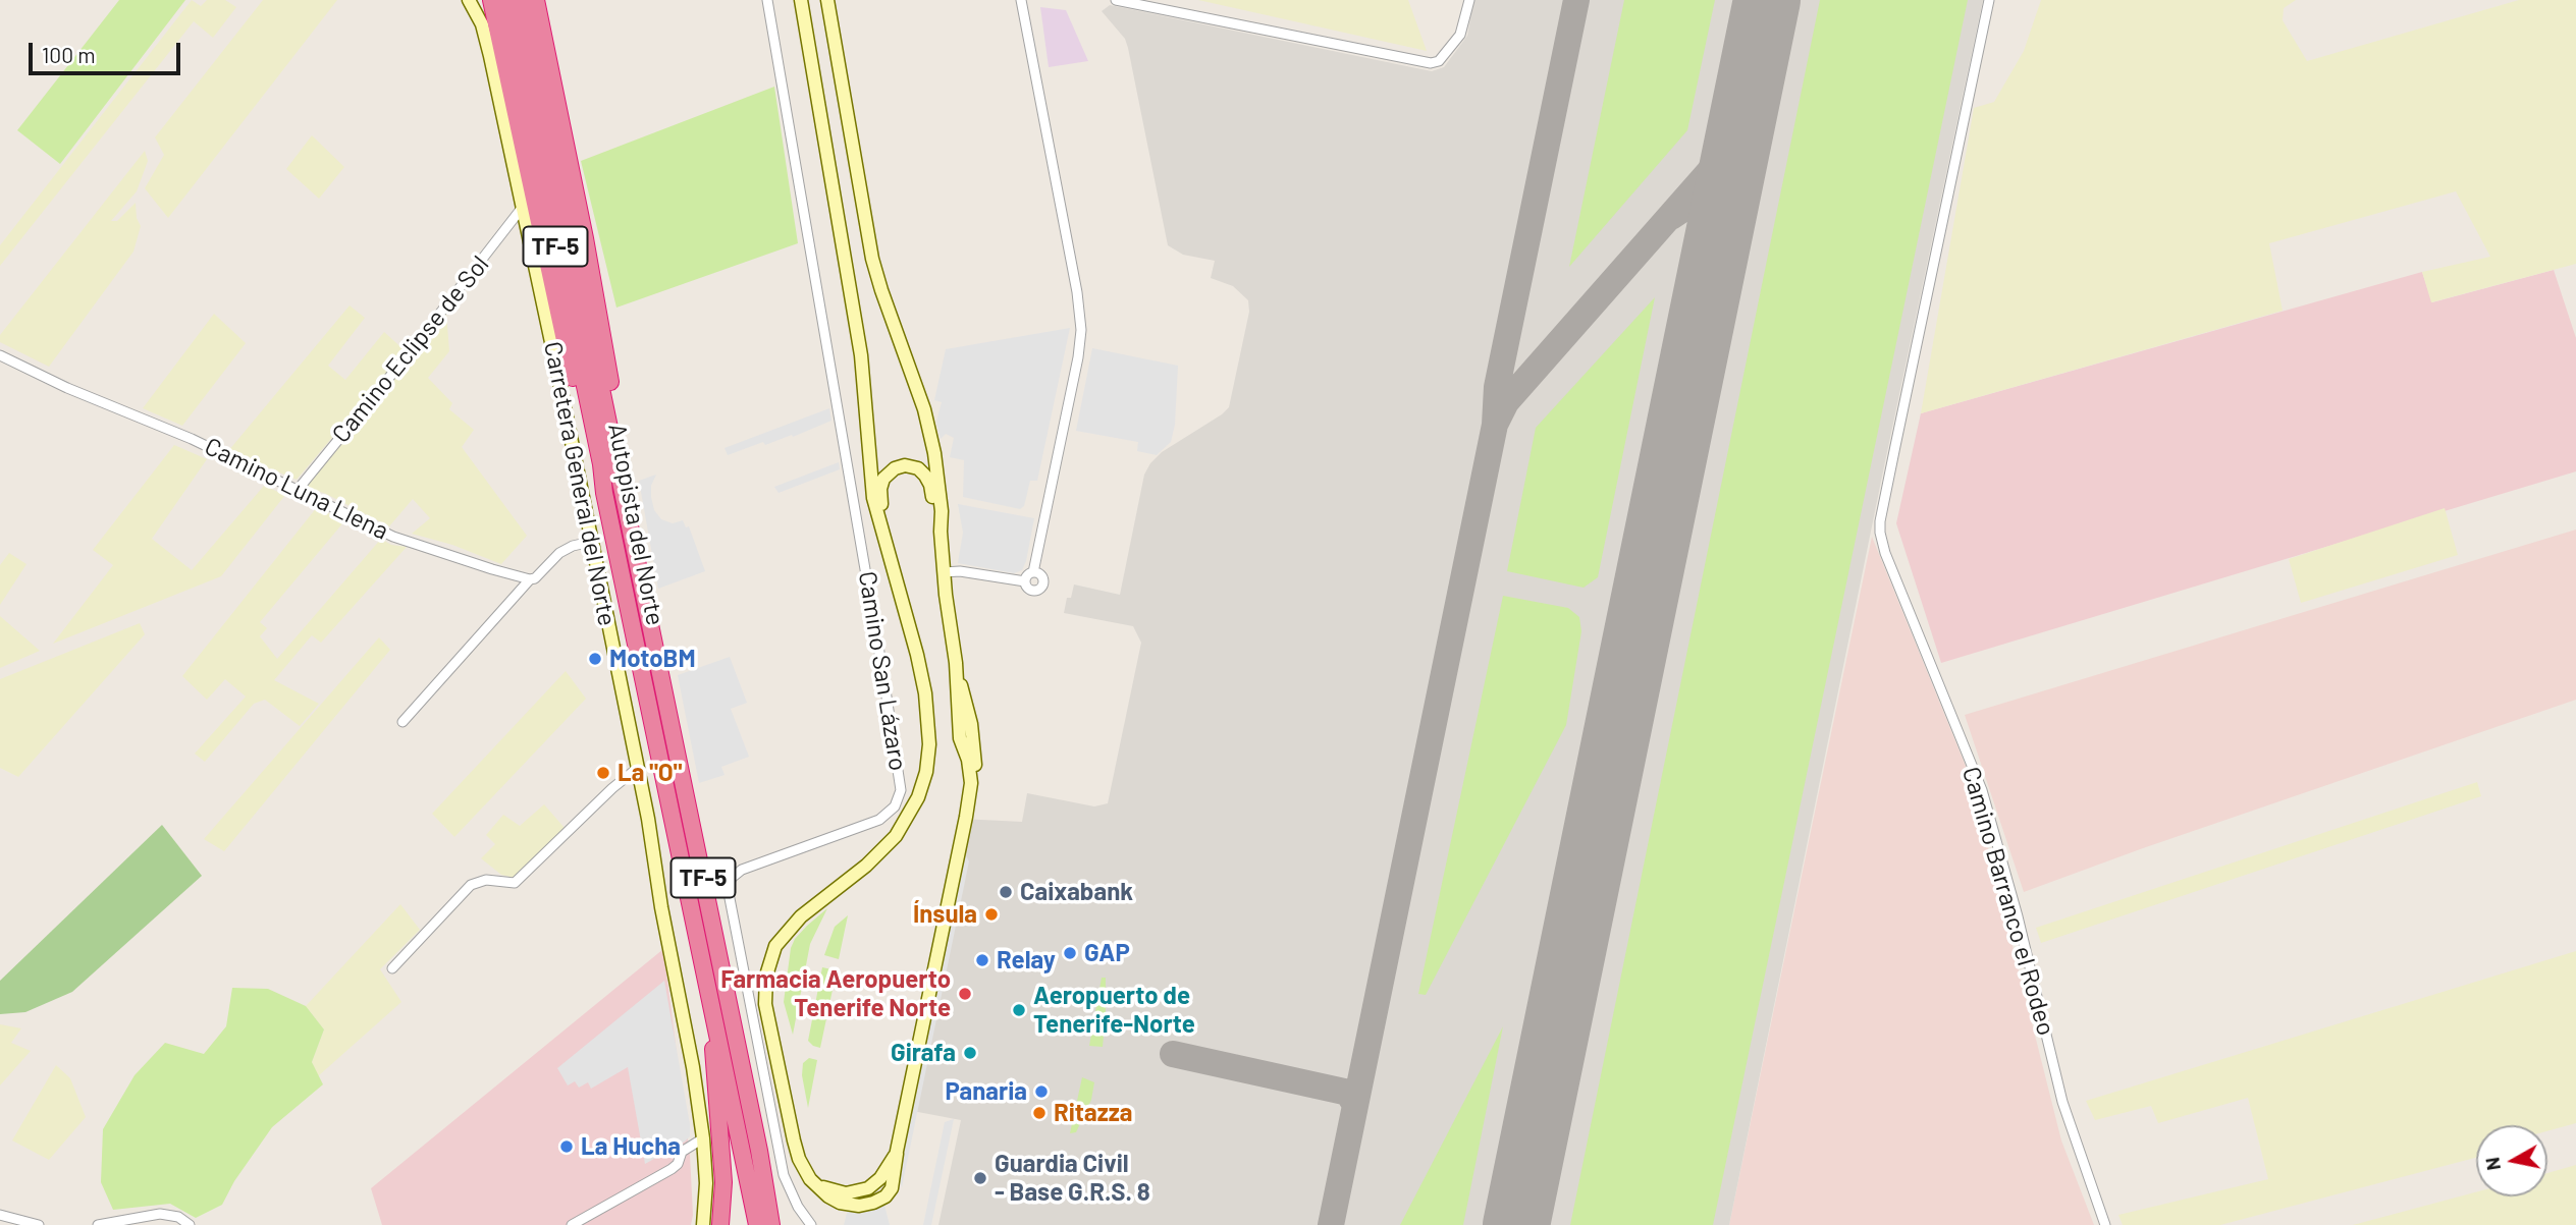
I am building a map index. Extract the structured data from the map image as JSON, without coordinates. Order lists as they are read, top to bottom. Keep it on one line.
{"streets":{"highway":["TF-5","Autopista del Norte"],"main road":["Carretera General del Norte"],"street":["Camino Eclipse de Sol","Camino Luna Llena","Camino San Lázaro","Camino Barranco el Rodeo"]},"crossings":[["Camino Eclipse de Sol","Carretera General del Norte"],["Camino Eclipse de Sol","Camino Luna Llena"]],"places":["MotoBM","La \"O\"","Caixabank","Ínsula","GAP","Relay","Farmacia Aeropuerto Tenerife Norte","Aeropuerto de Tenerife-Norte","Girafa","Panaria","Ritazza","La Hucha","Guardia Civil - Base G.R.S. 8"],"scale_bar":"100 m","north":"left"}
